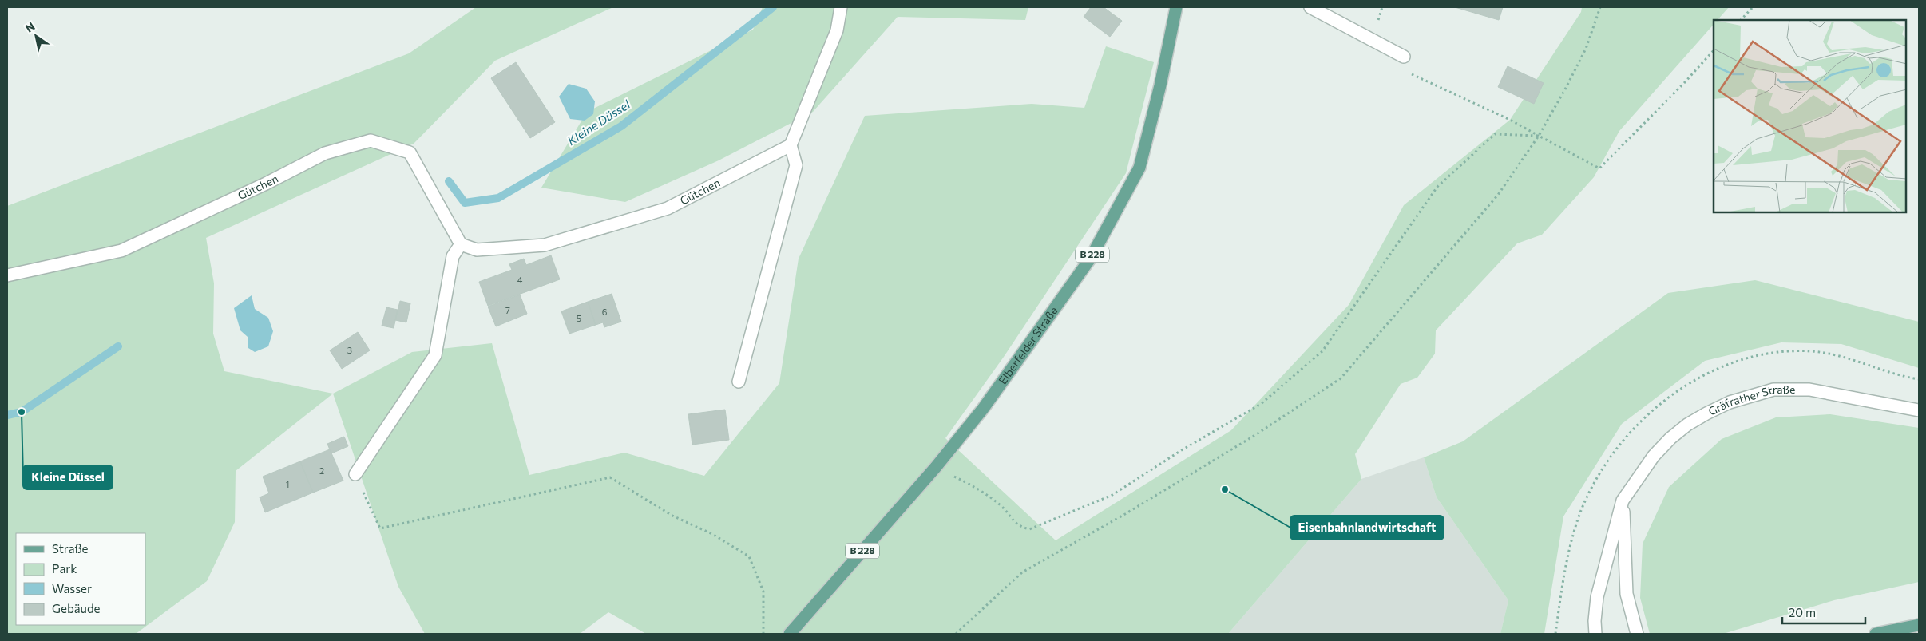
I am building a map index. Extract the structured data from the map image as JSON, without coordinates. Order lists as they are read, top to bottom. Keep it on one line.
{"streets":{"main road":["B 228","Elberfelder Straße"],"street":["Gütchen","Gräfrather Straße"]},"water":["Kleine Düssel"],"places":["Kleine Düssel","Eisenbahnlandwirtschaft"],"house_numbers":["4","7","6","5","3","2","1"],"legend":["Straße","Park","Wasser","Gebäude"],"scale_bar":"20 m","north":"top left"}
